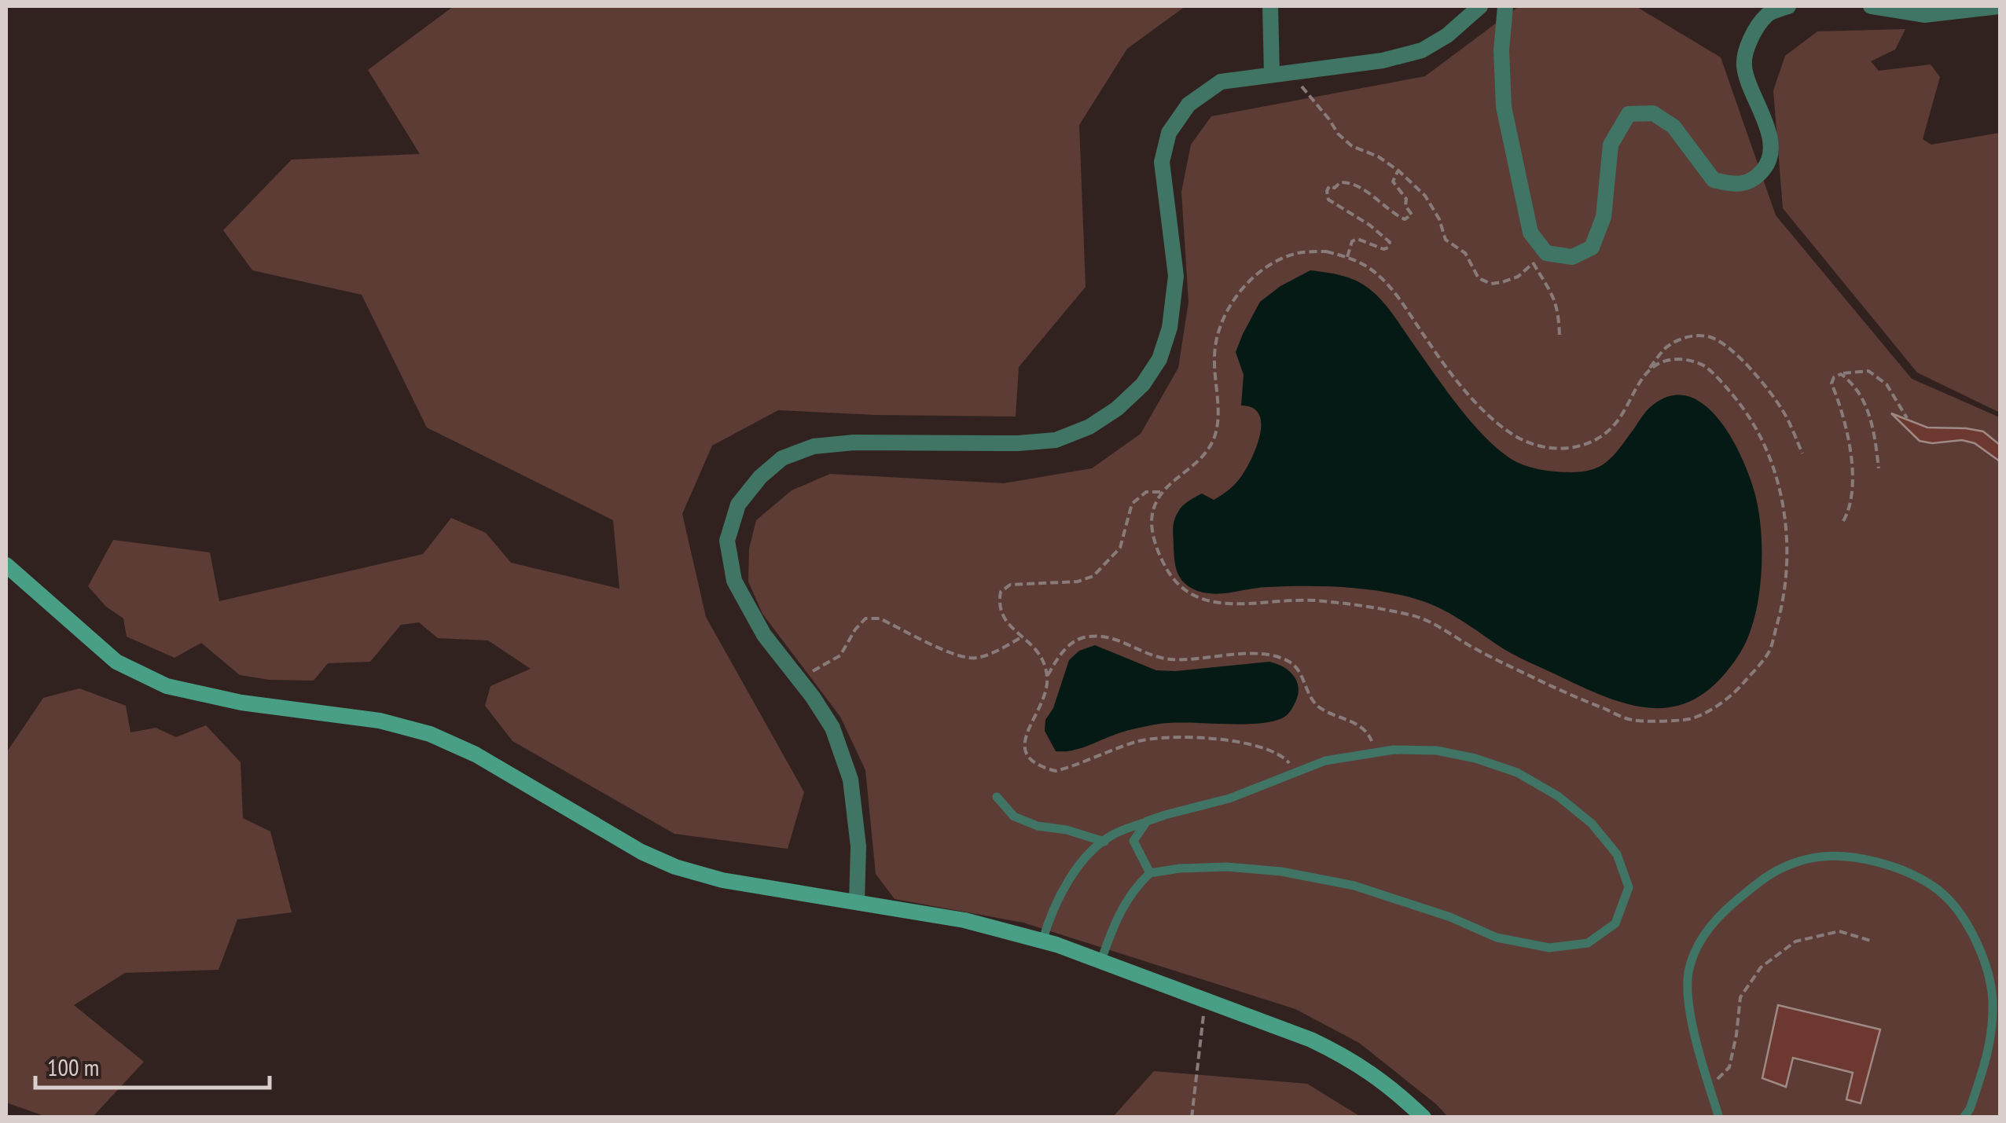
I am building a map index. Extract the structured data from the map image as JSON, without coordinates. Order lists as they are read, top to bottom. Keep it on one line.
{"scale_bar":"100 m"}
